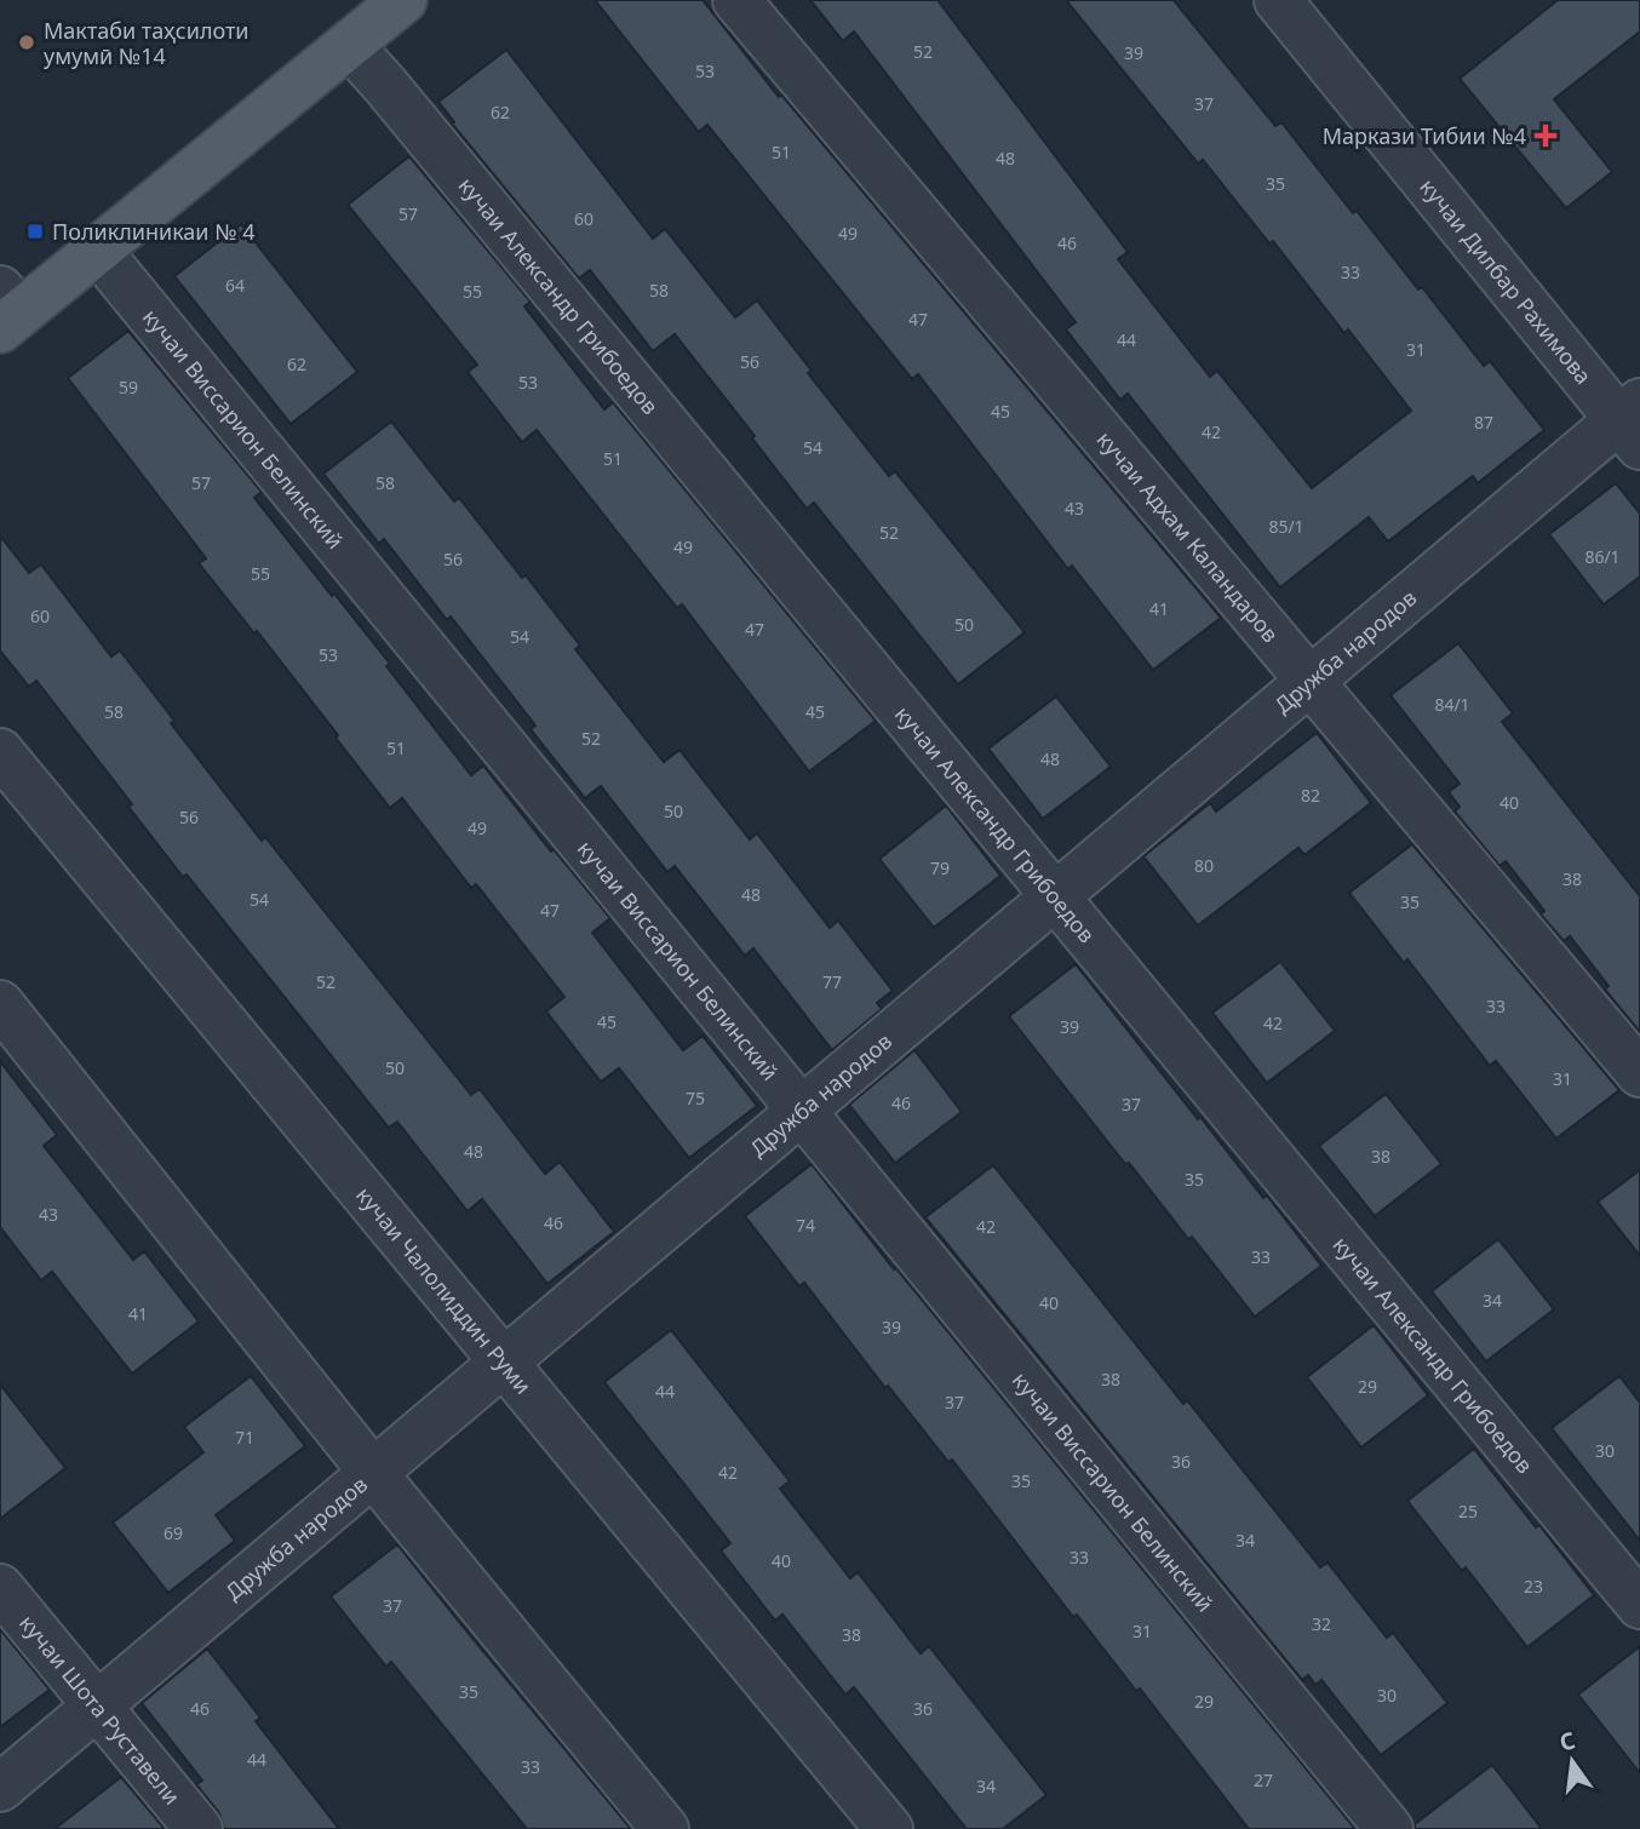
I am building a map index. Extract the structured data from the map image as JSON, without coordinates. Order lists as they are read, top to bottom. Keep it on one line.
{"streets":{"street":["кучаи Дилбар Рахимова","кучаи Александр Грибоедов","кучаи Виссарион Белинский","кучаи Адхам Каландаров","Дружба народов","кучаи Чалолиддин Руми","кучаи Шота Руставели"]},"crossings":[["кучаи Дилбар Рахимова","Дружба народов"],["кучаи Александр Грибоедов","Дружба народов"],["кучаи Виссарион Белинский","Дружба народов"],["кучаи Адхам Каландаров","Дружба народов"],["Дружба народов","кучаи Чалолиддин Руми"],["Дружба народов","кучаи Шота Руставели"]],"places":{"other":["Мактаби таҳсилоти умумӣ №14"],"health":["Маркази Тибии №4"],"transit":["Поликлиникаи № 4"]},"house_numbers":["52","39","53","37","62","51","48","35","57","60","49","46","33","64","58","55","47","44","31","56","62","53","59","45","87","42","54","51","57","58","43","85/1","52","49","86/1","56","55","41","60","50","47","54","53","84/1","58","45","52","51","48","82","40","50","56","49","80","79","38","48","54","35","47","52","77","33","45","42","39","50","31","75","46","37","48","38","35","43","46","74","42","33","34","40","41","39","38","29","44","37","71","30","36","42","35","25","69","34","33","40","23","37","32","31","38","35","30","29","46","36","44","33","27","34"],"north":"top"}
